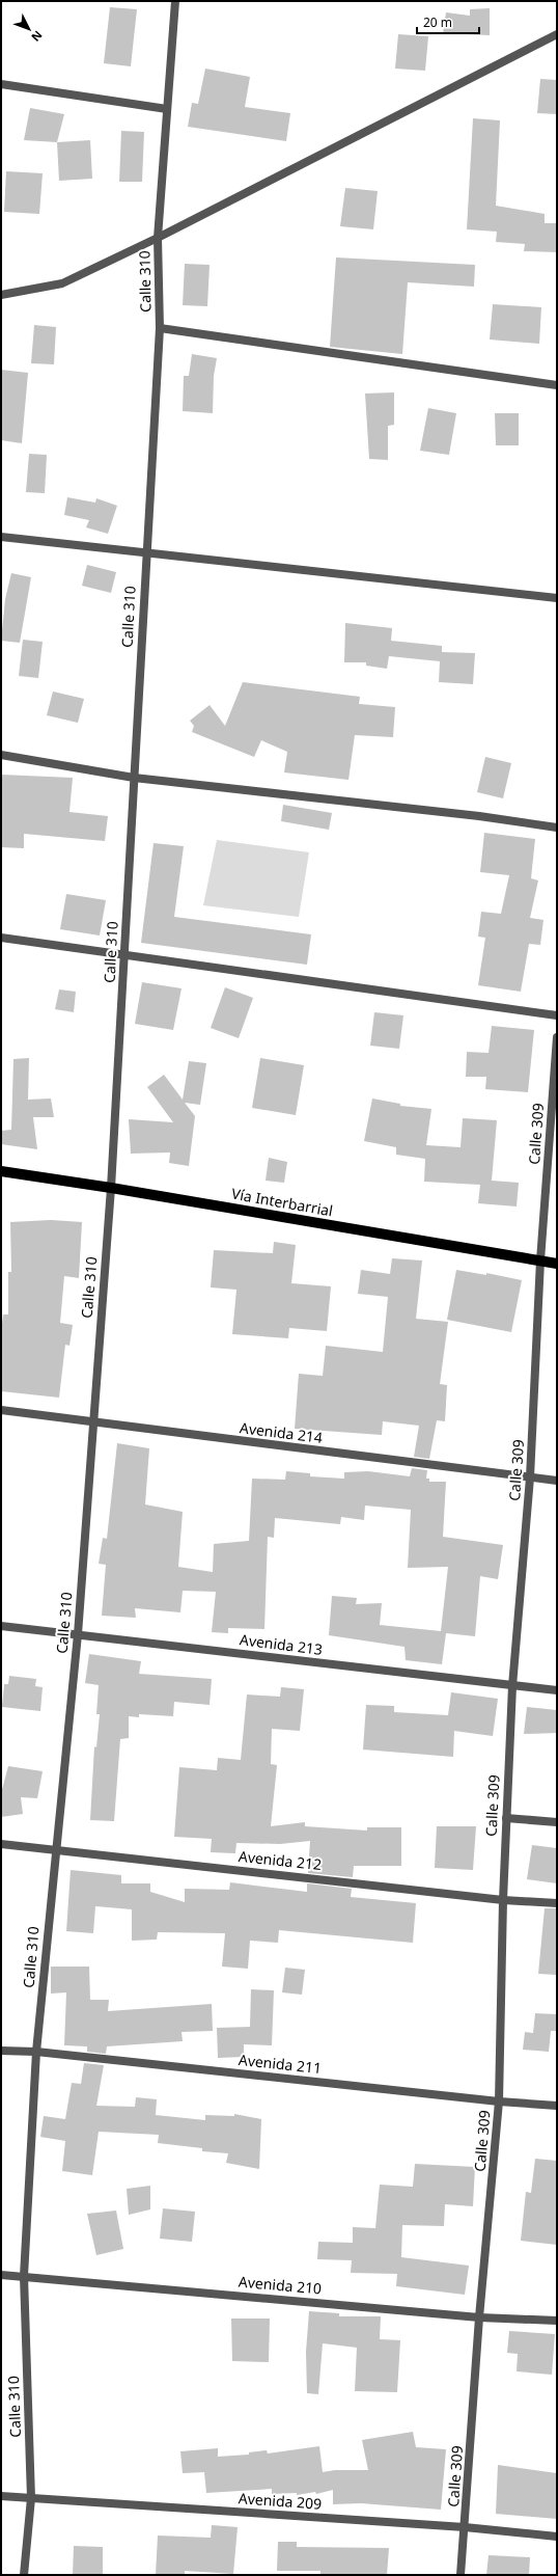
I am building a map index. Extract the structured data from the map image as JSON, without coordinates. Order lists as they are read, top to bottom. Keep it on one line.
{"streets":{"main road":["Vía Interbarrial"],"street":["Calle 310","Calle 309","Avenida 214","Avenida 213","Avenida 212","Avenida 211","Avenida 210","Avenida 209"]},"crossings":[["Calle 310","Vía Interbarrial"],["Calle 310","Avenida 214"],["Calle 310","Avenida 213"],["Calle 310","Avenida 212"],["Calle 310","Avenida 211"],["Calle 310","Avenida 210"],["Calle 310","Avenida 209"],["Calle 309","Vía Interbarrial"],["Calle 309","Avenida 214"],["Calle 309","Avenida 213"],["Calle 309","Avenida 212"],["Calle 309","Avenida 211"],["Calle 309","Avenida 210"],["Calle 309","Avenida 209"]],"scale_bar":"20 m","north":"bottom right"}
